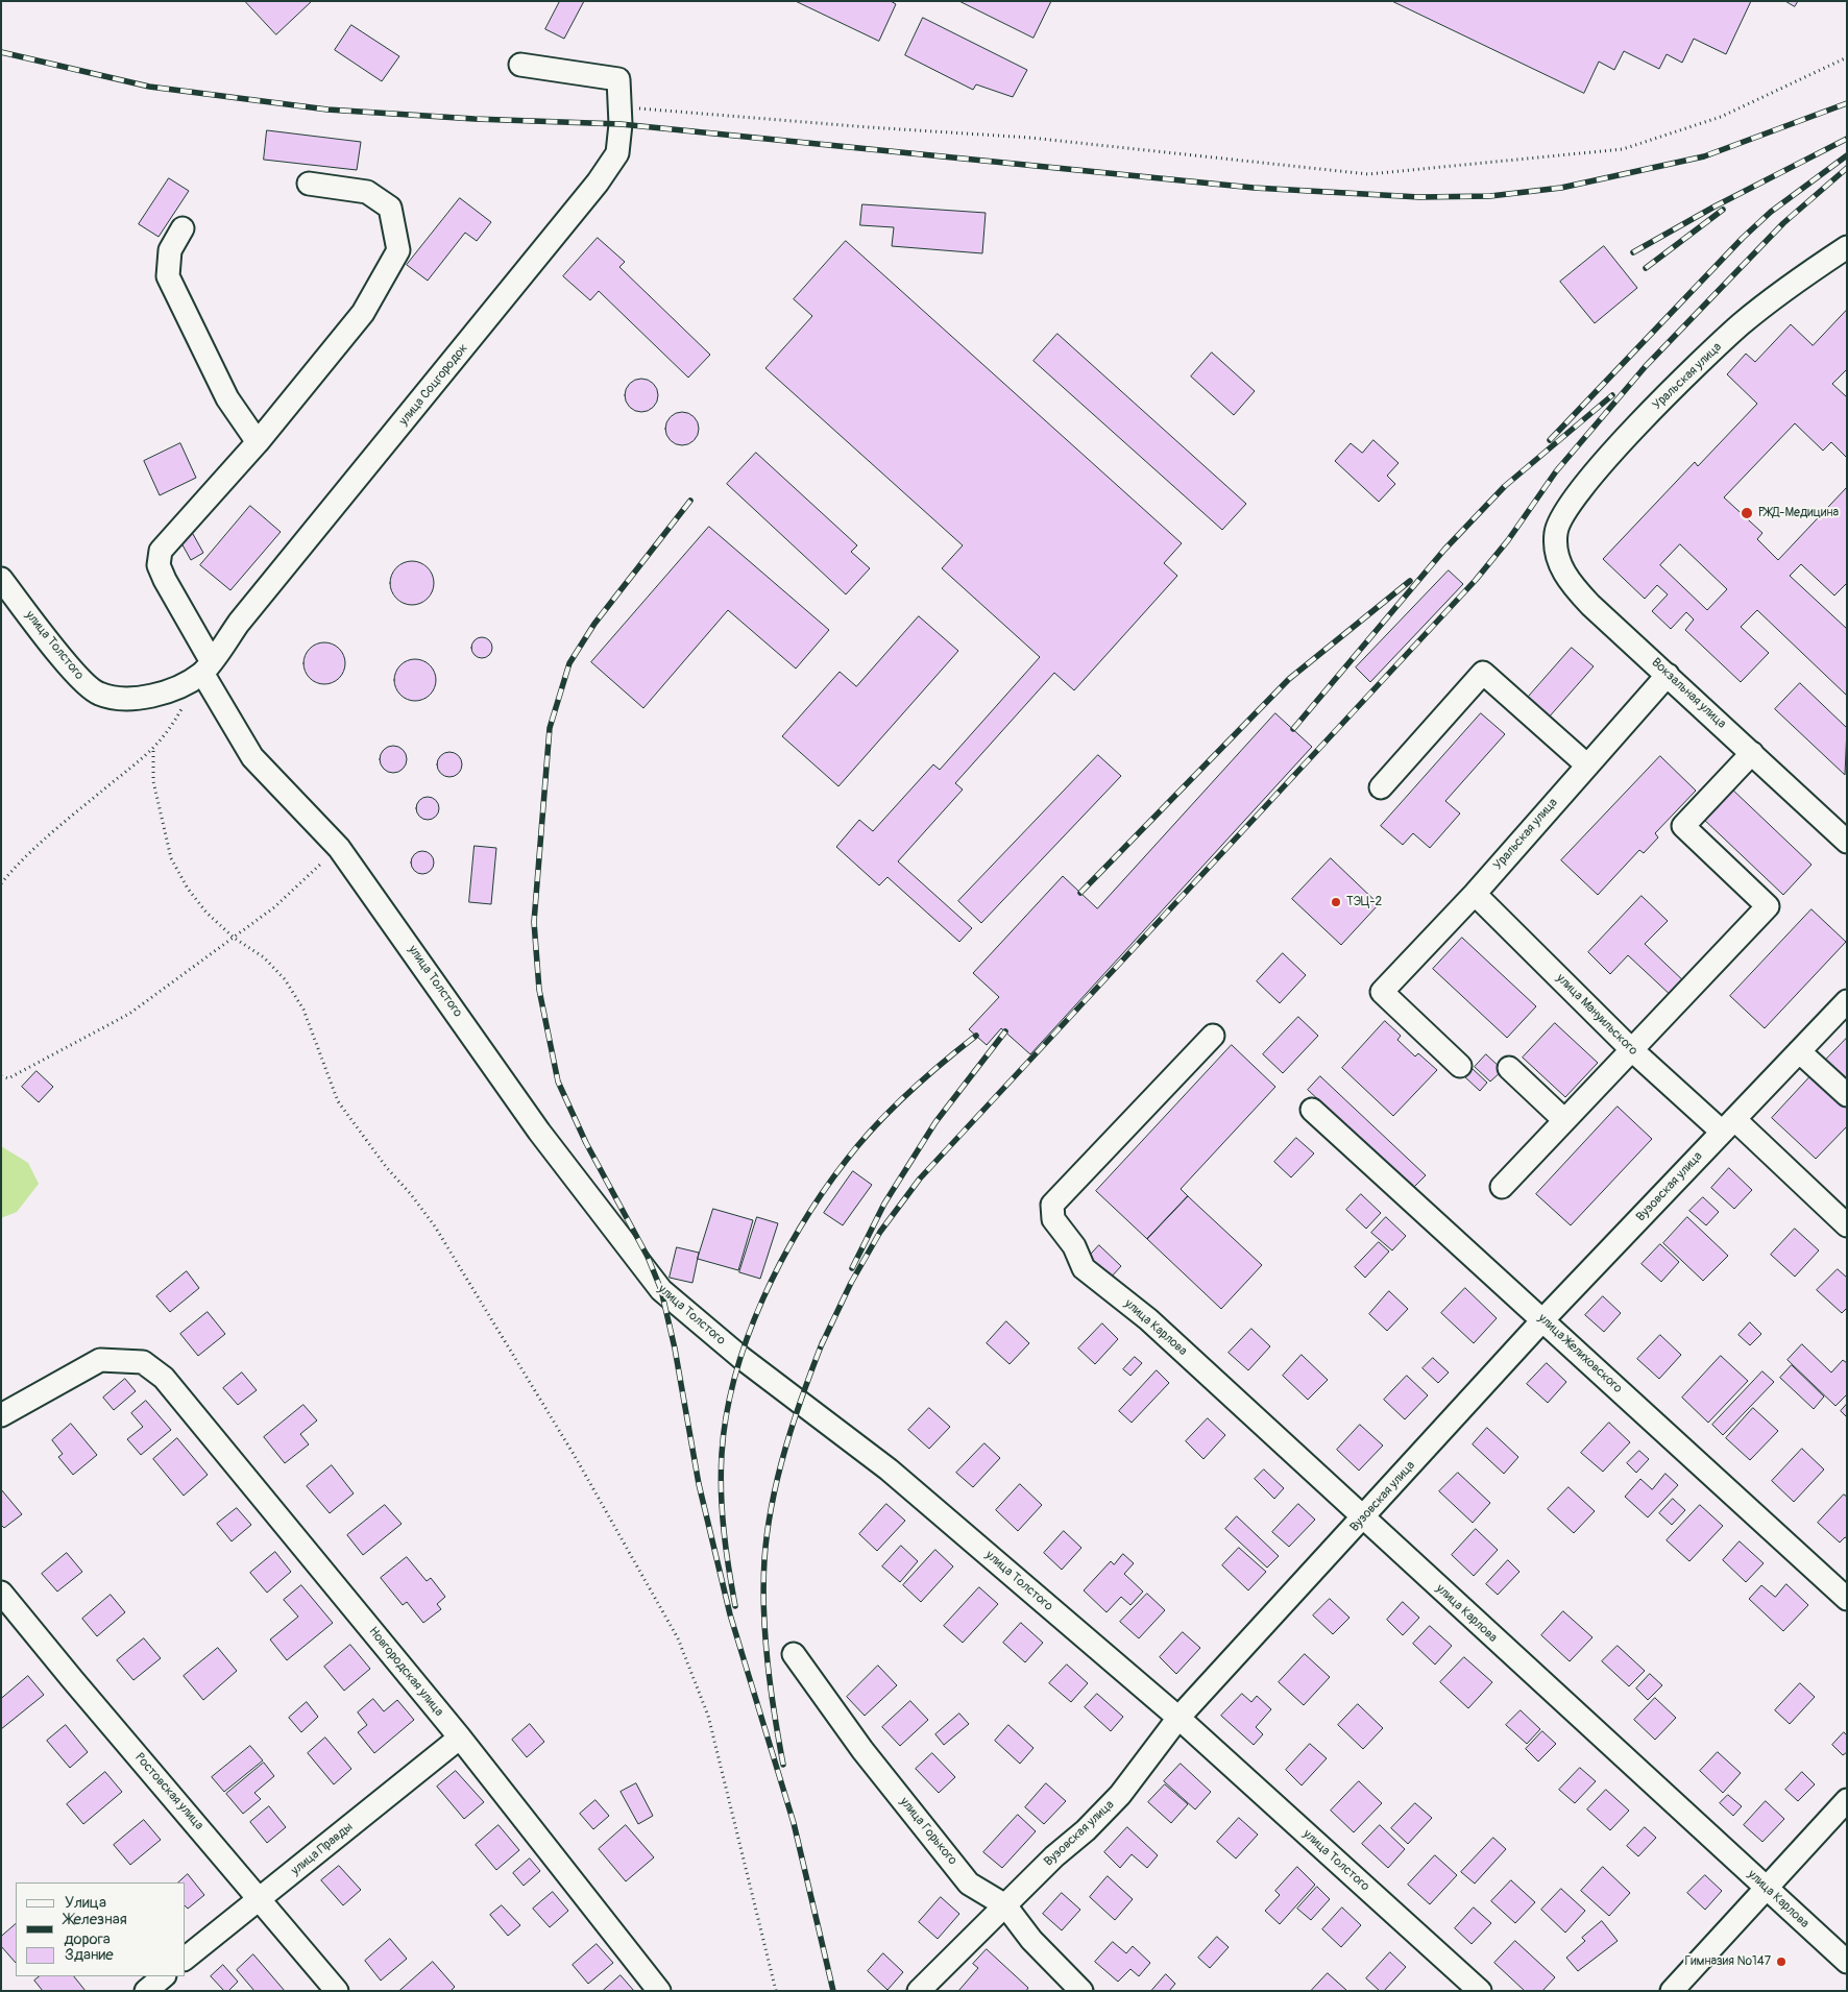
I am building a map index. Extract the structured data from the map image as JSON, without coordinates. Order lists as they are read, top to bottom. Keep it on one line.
{"streets":{"street":["Уральская улица","улица Соцгородок","улица Толстого","Вокзальная улица","улица Мануильского","Вузовская улица","улица Карлова","улица Желиховского","Новгородская улица","Ростовская улица","улица Горького","улица Правды"]},"crossings":[["Уральская улица","Вокзальная улица"],["Уральская улица","улица Мануильского"],["улица Соцгородок","улица Толстого"],["улица Толстого","Вузовская улица"],["улица Мануильского","Вузовская улица"],["Вузовская улица","улица Карлова"],["Вузовская улица","улица Желиховского"],["Вузовская улица","улица Горького"],["Новгородская улица","улица Правды"],["Ростовская улица","улица Правды"]],"places":["РЖД-Медицина","ТЭЦ-2","Гимназия №147"],"legend":["Улица","Железная дорога","Здание"]}
